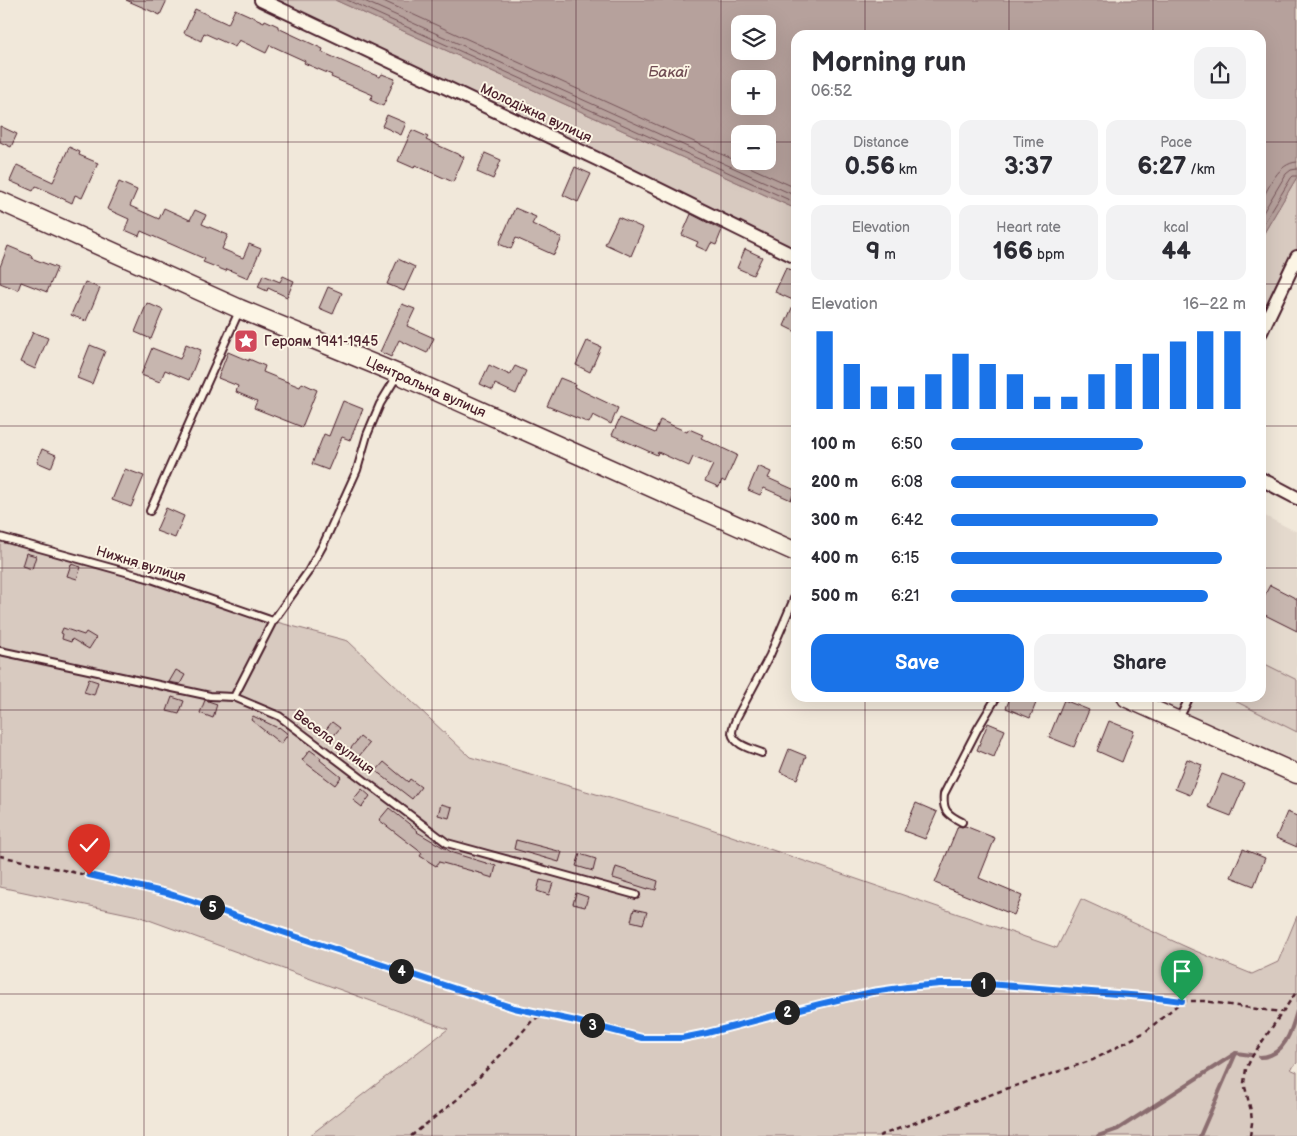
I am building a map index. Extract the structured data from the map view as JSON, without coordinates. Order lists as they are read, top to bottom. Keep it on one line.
{"streets":{"street":["Молодіжна вулиця","Центральна вулиця"],"lane":["Нижня вулиця","Весела вулиця"]},"water":["Бакаї"],"places":{"place":["Героям 1941-1945"]},"page":{"map_buttons":["+","−"],"heading":["Morning run","06:52"],"stats":[["Distance","0.56 km"],["Time","3:37"],["Pace","6:27 /km"],["Elevation","9 m"],["Heart rate","166 bpm"],["kcal","44"]],"chart":["Elevation","16–22 m"],"list":[{"name":"100 m","note":"6:50"},{"name":"200 m","note":"6:08"},{"name":"300 m","note":"6:42"},{"name":"400 m","note":"6:15"},{"name":"500 m","note":"6:21"}],"buttons":["Save","Share"],"pins":["5","4","1","2","3"]}}
